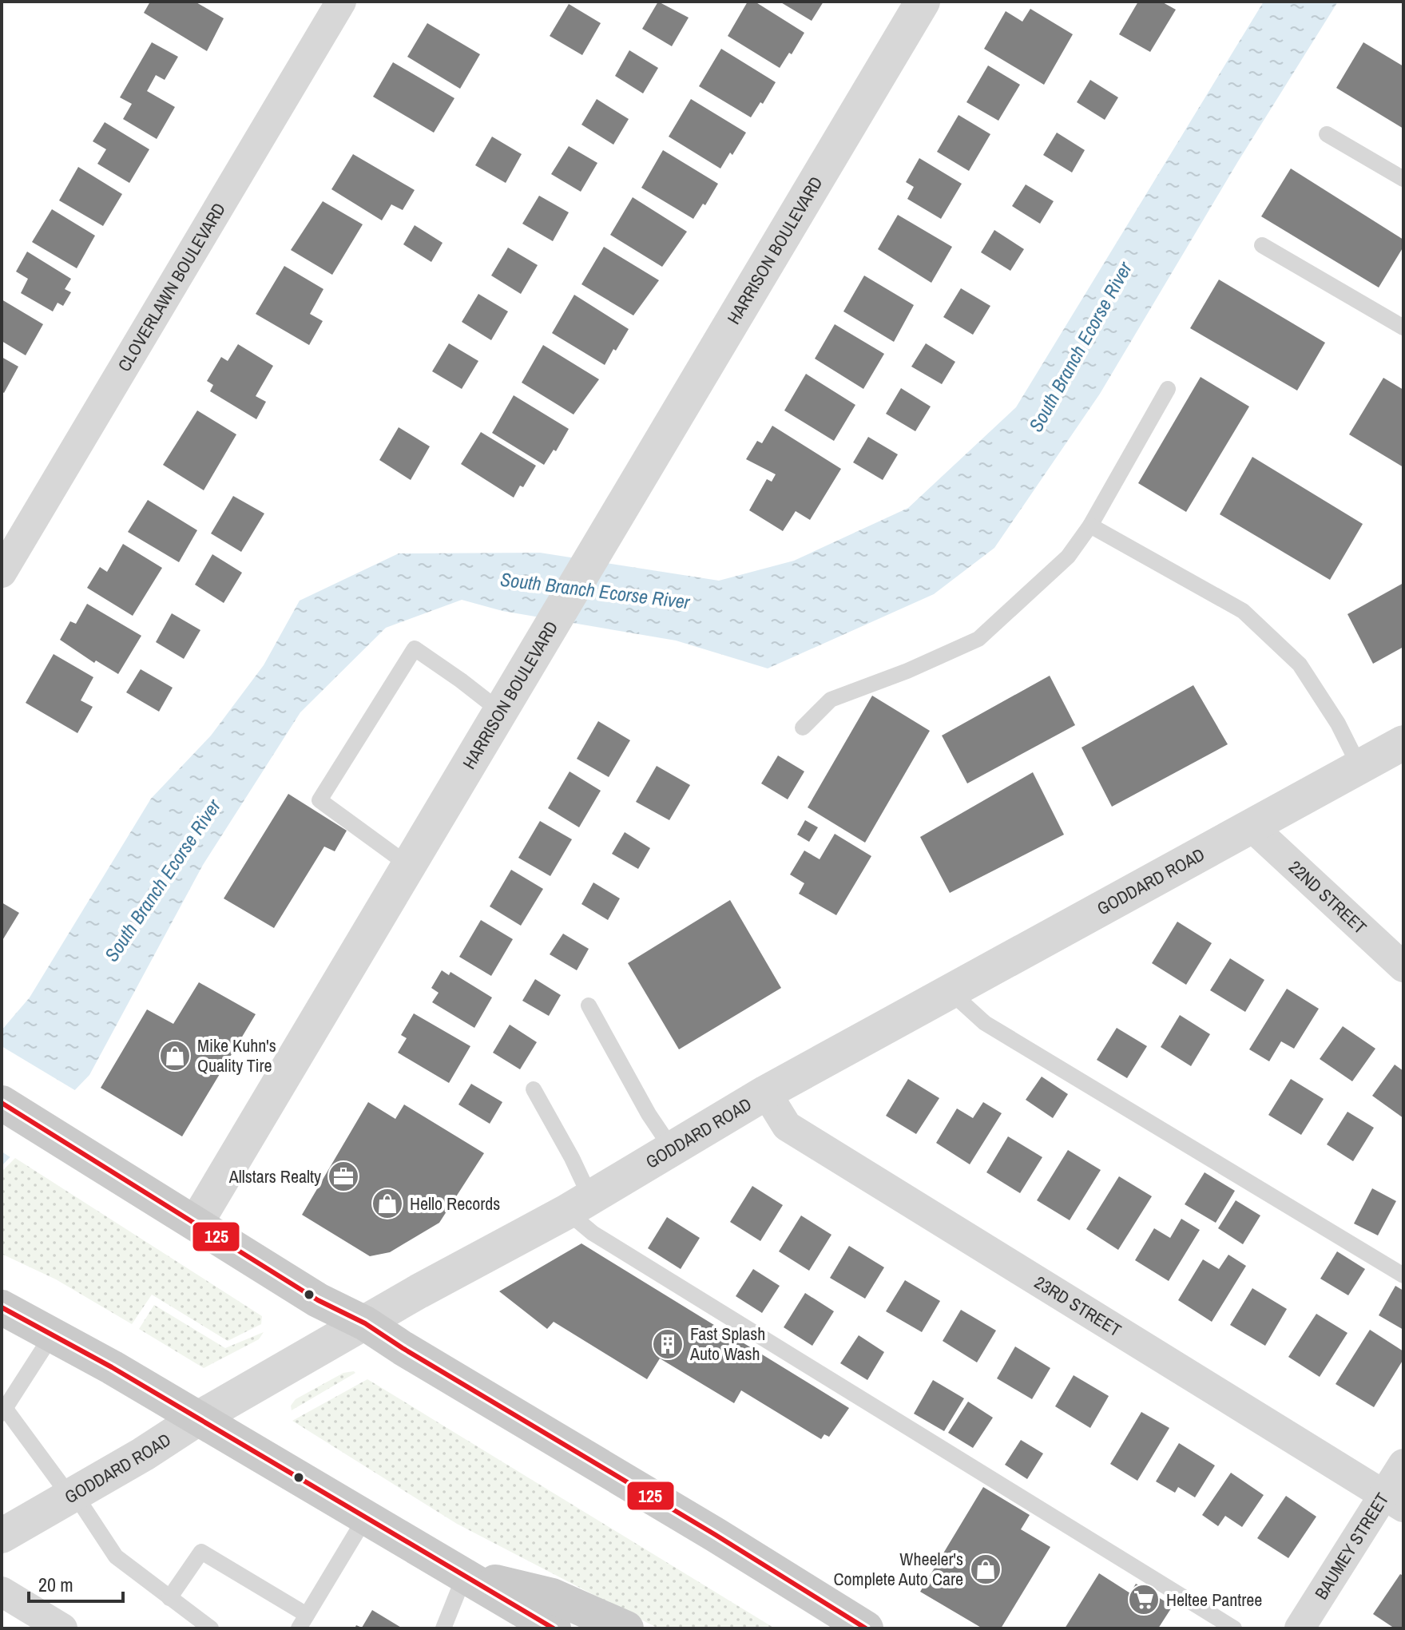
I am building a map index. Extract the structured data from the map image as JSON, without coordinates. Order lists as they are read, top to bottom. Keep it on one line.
{"streets":{"street":["HARRISON BOULEVARD","CLOVERLAWN BOULEVARD","GODDARD ROAD","22ND STREET","23RD STREET","BAUMEY STREET"]},"crossings":[["GODDARD ROAD","22ND STREET"],["GODDARD ROAD","23RD STREET"],["23RD STREET","BAUMEY STREET"]],"water":["South Branch Ecorse River"],"places":{"shop":["Mike Kuhn's Quality Tire","Hello Records","Wheeler's Complete Auto Care"],"office":["Allstars Realty"],"building":["Fast Splash Auto Wash"],"supermarket":["Heltee Pantree"]},"lines":["transit line 125"],"scale_bar":"20 m"}
